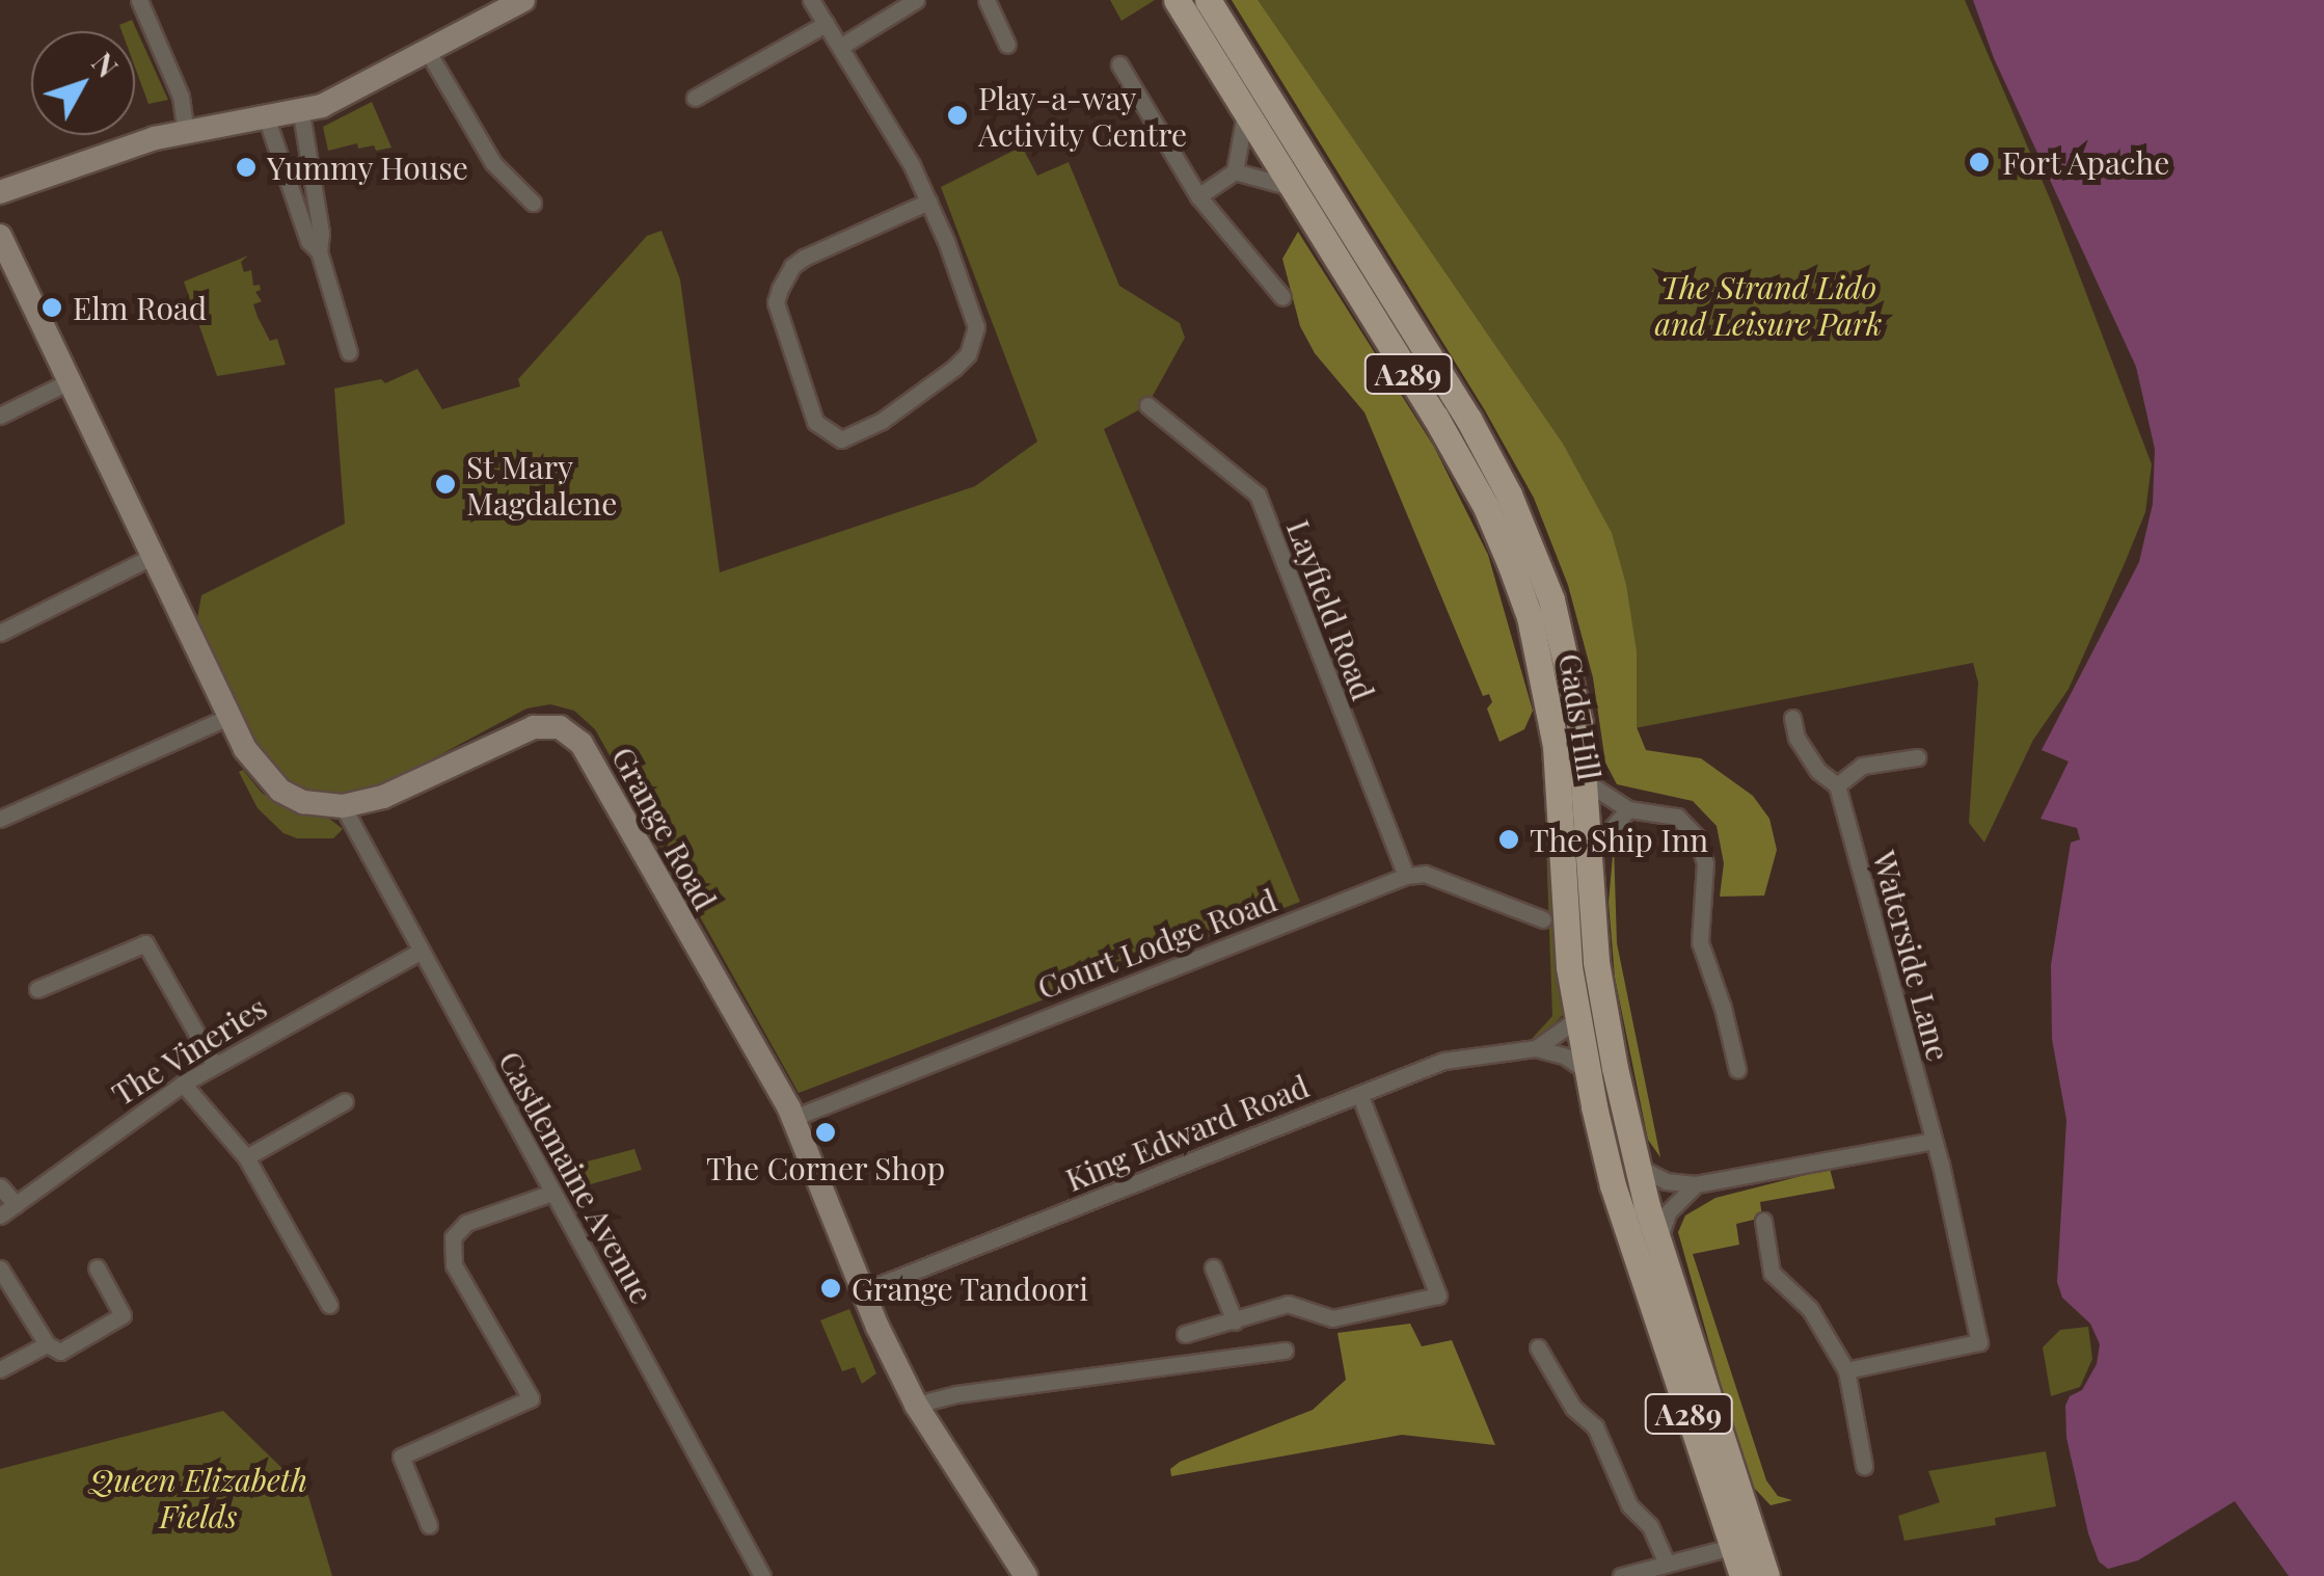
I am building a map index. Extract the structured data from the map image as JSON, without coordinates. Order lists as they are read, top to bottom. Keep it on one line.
{"streets":{"main road":["A289","Gads Hill"],"street":["Layfield Road","Grange Road","Court Lodge Road","Waterside Lane","The Vineries","King Edward Road","Castlemaine Avenue"]},"crossings":[["Layfield Road","Court Lodge Road"],["Gads Hill","King Edward Road"],["Grange Road","Court Lodge Road"],["Grange Road","King Edward Road"],["Grange Road","Castlemaine Avenue"],["The Vineries","Castlemaine Avenue"]],"parks":["The Strand Lido and Leisure Park","Queen Elizabeth Fields"],"places":["Play-a-way Activity Centre","Fort Apache","Yummy House","Elm Road","St Mary Magdalene","The Ship Inn","The Corner Shop","Grange Tandoori"],"north":"top right"}
